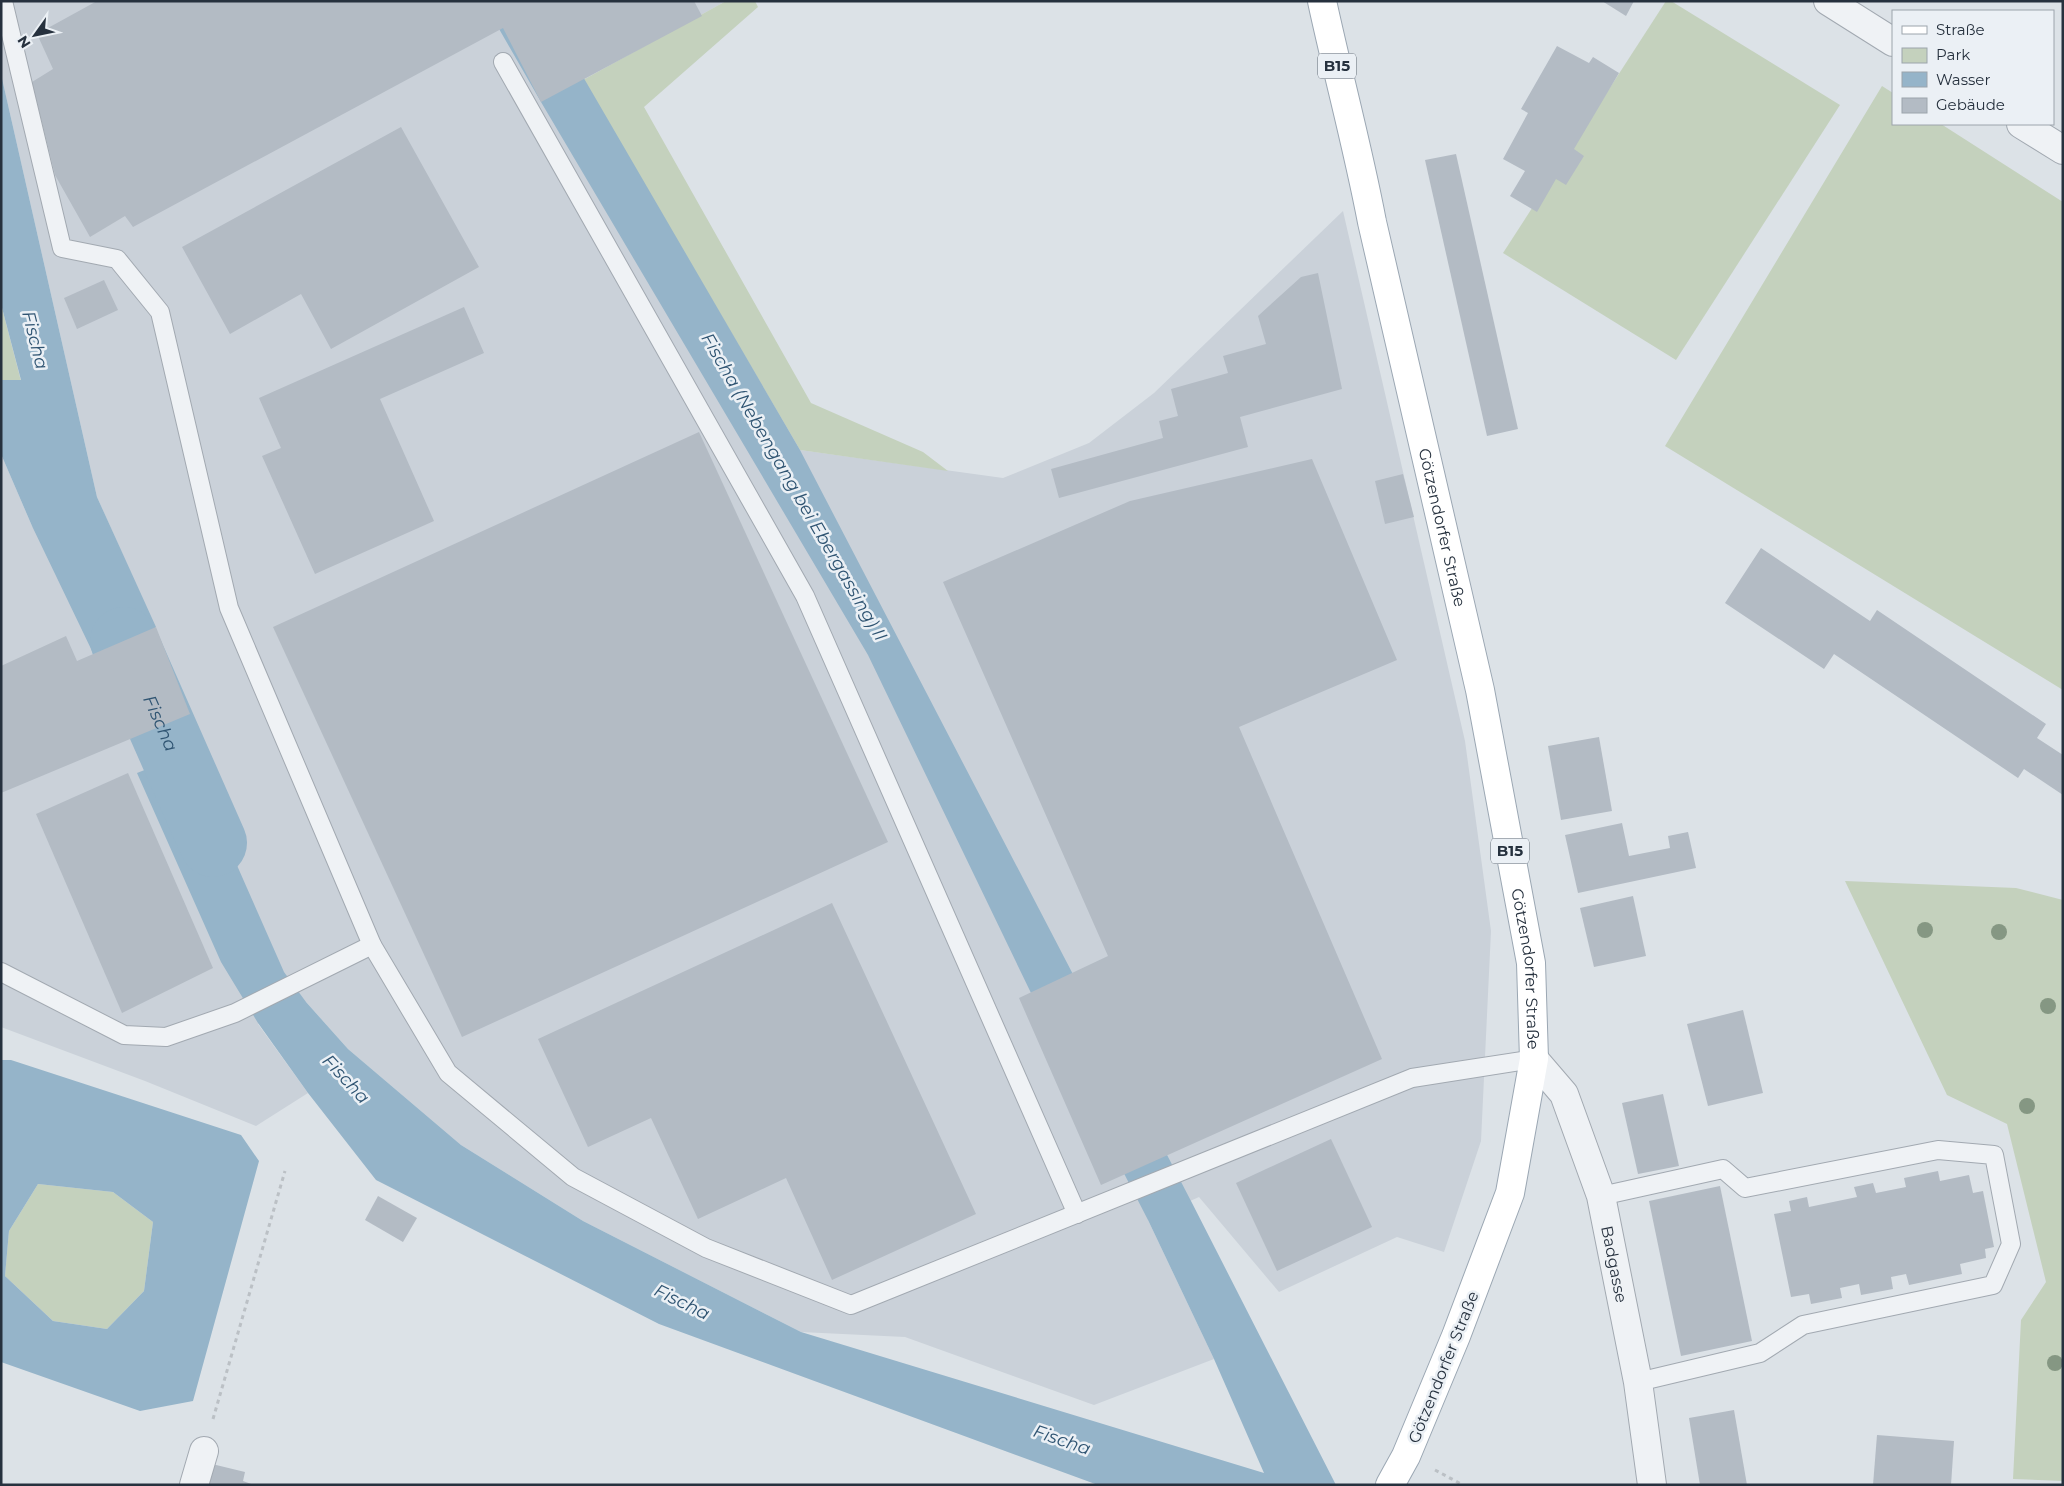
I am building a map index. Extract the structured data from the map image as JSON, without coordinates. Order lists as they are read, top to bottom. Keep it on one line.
{"streets":{"main road":["B15","Götzendorfer Straße"],"street":["Badgasse"]},"crossings":[["Götzendorfer Straße","Badgasse"]],"water":["Fischa","Fischa (Nebengang bei Ebergassing) II"],"legend":["Straße","Park","Wasser","Gebäude"],"north":"bottom left"}
